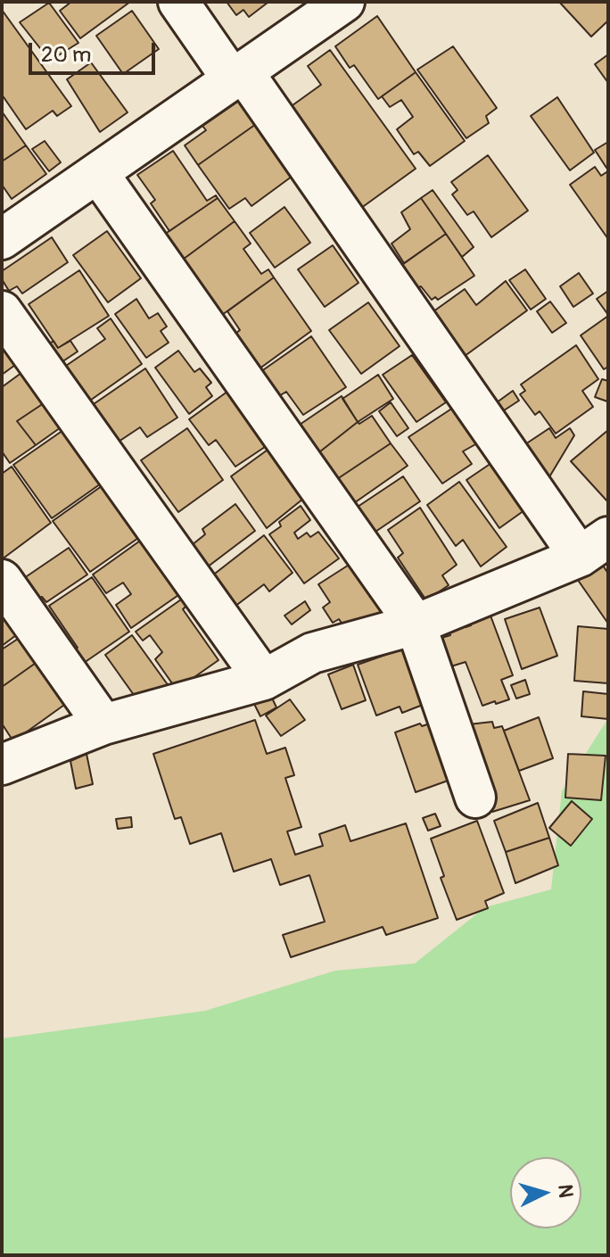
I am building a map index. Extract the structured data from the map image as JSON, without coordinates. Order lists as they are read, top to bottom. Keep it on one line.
{"scale_bar":"20 m","north":"right"}
